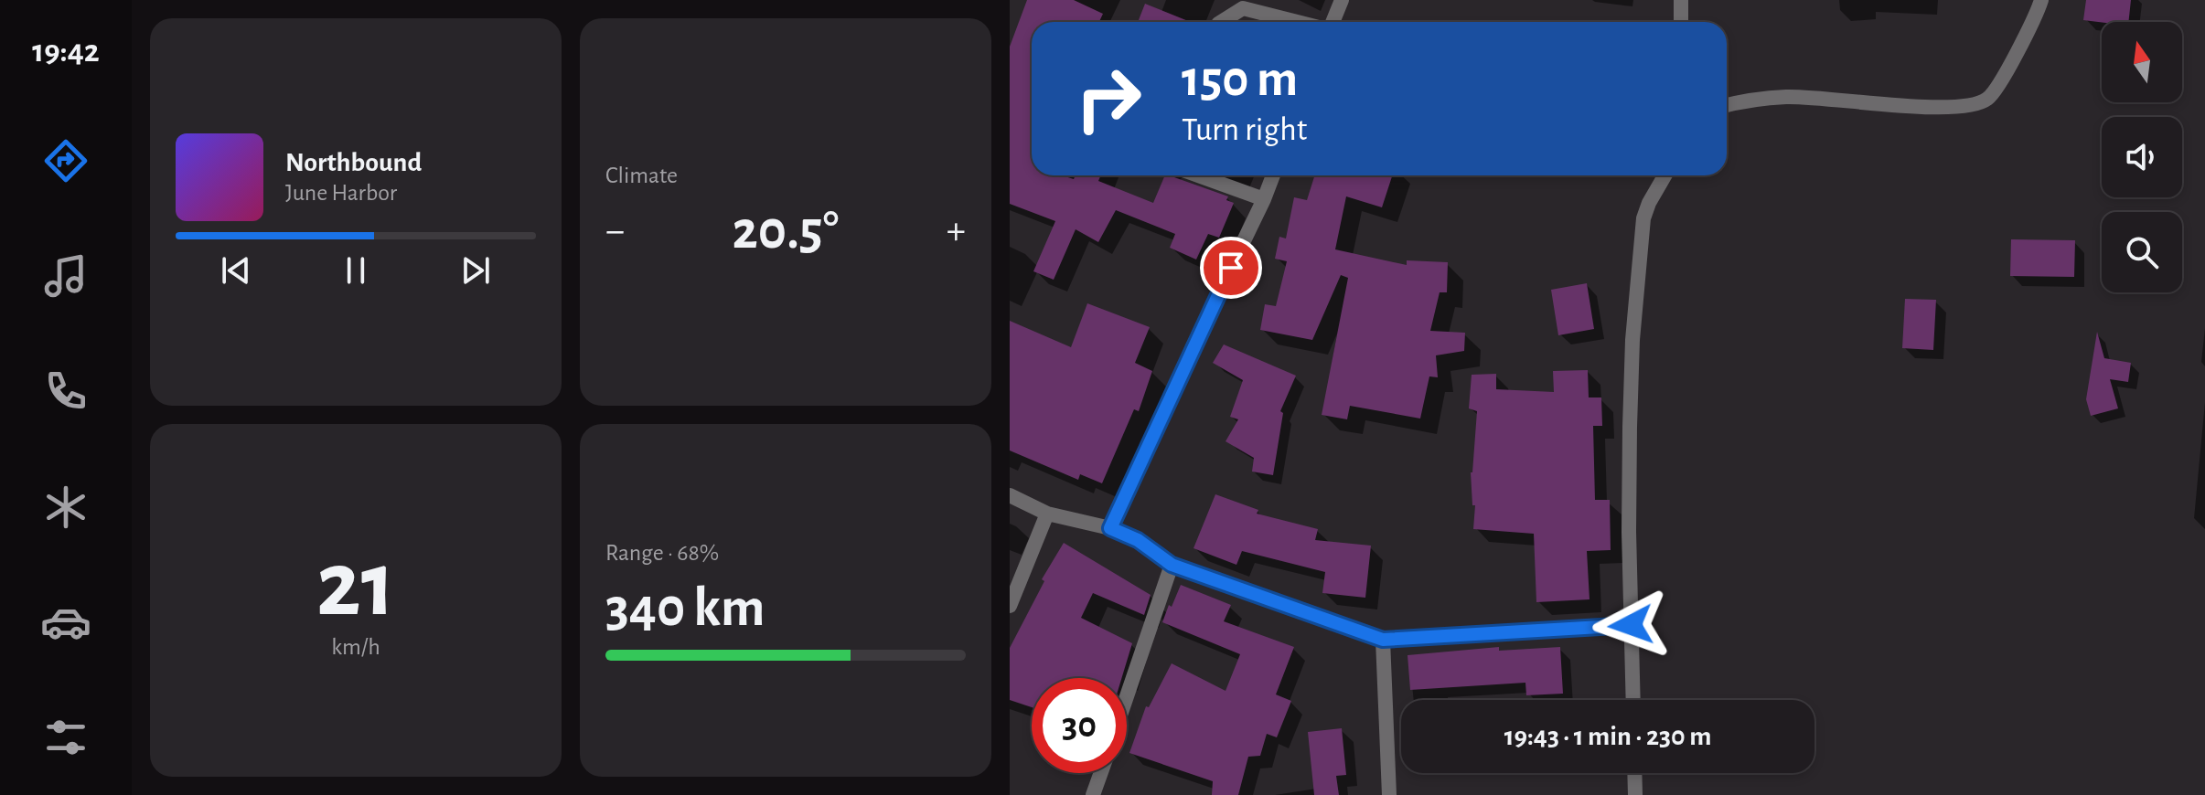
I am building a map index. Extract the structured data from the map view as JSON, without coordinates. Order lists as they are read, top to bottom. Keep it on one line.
{"north":"top","page":{"tabs":"19:42","tile":["Climate",["21","km/h"],["Range · 68%","340 km"]],"turn":["150 m","Turn right"],"song":["Northbound","June Harbor"],"heat":["−","20.5°","+"],"limit":"30","trip":"19:43 · 1 min · 230 m"}}
